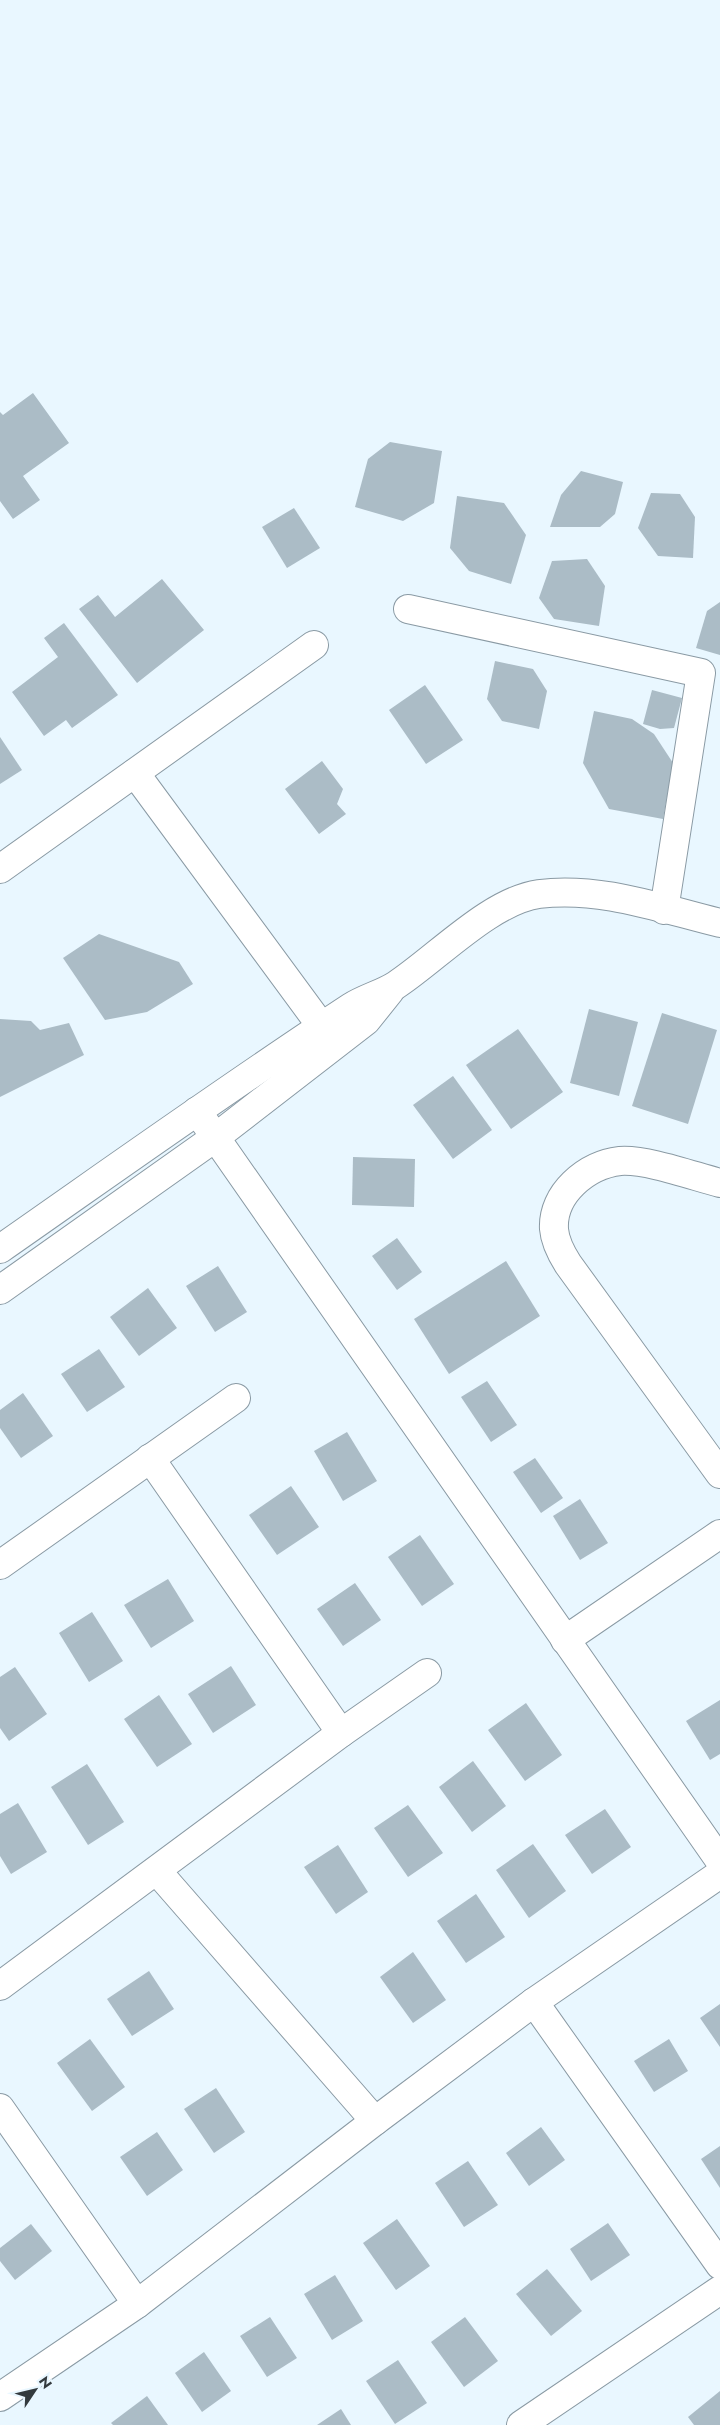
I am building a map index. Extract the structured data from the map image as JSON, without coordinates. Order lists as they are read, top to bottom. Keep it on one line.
{"north":"top right"}
